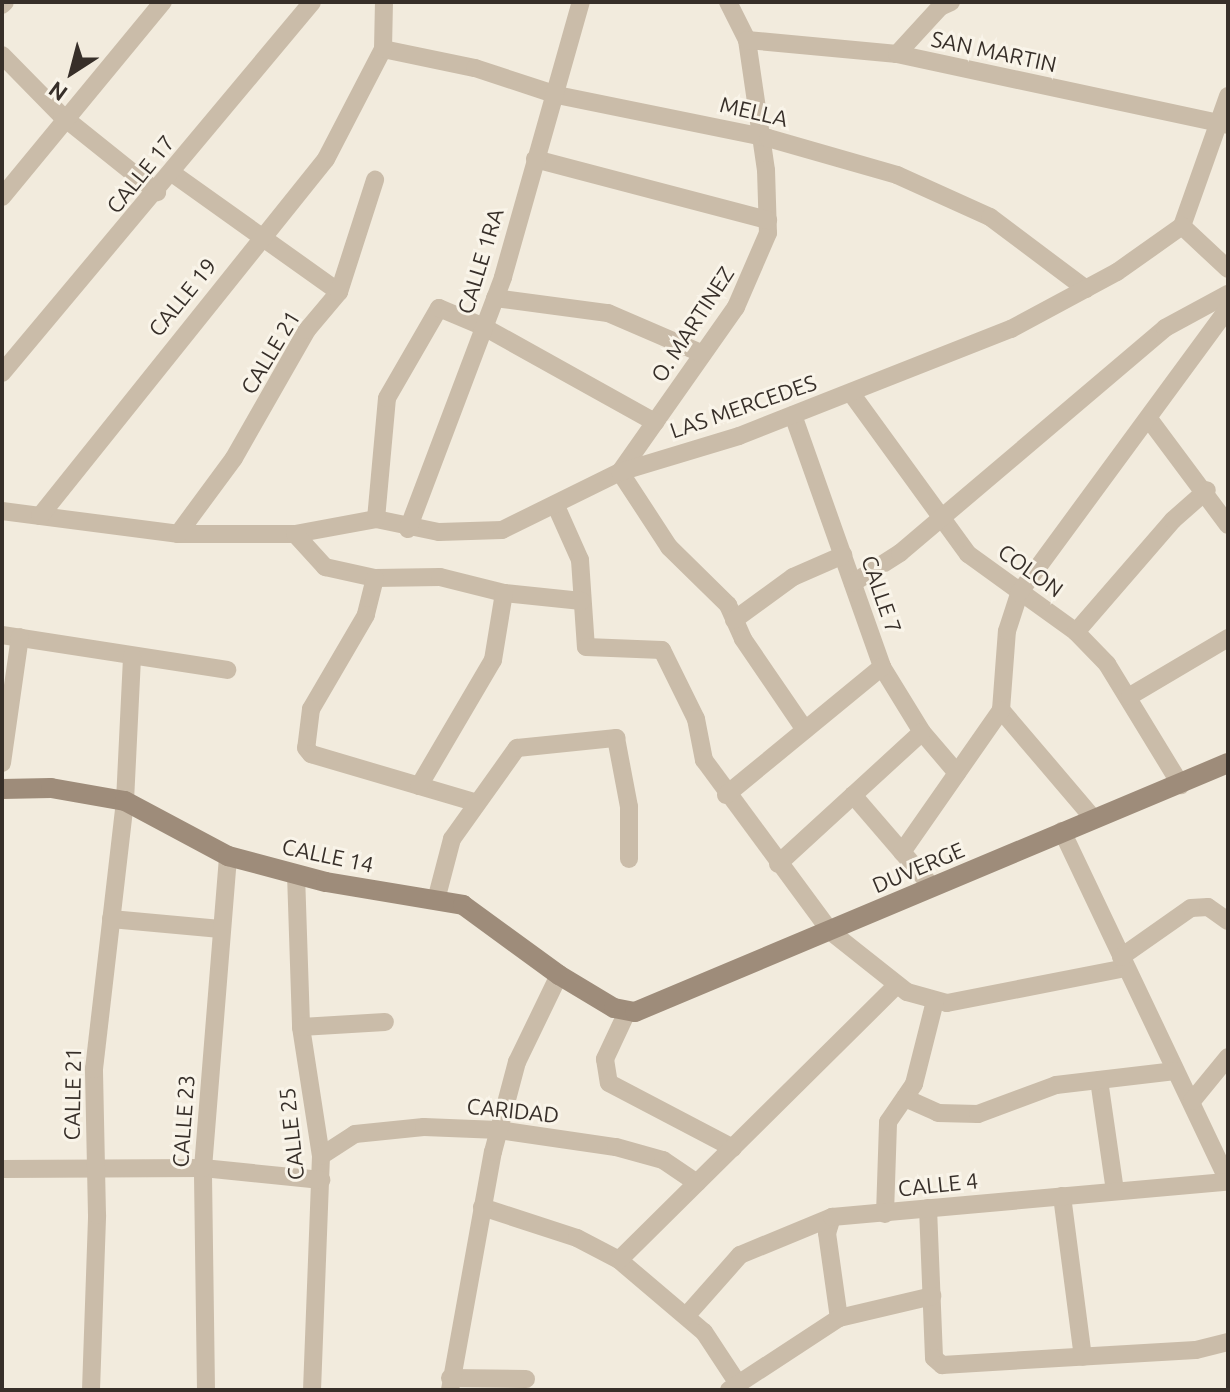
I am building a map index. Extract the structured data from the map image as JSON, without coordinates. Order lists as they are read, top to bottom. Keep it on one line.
{"streets":{"street":["SAN MARTIN","MELLA","CALLE 17","CALLE 1RA","CALLE 19","O. MARTINEZ","CALLE 21","LAS MERCEDES","COLON","CALLE 7","CALLE 14","DUVERGE","CARIDAD","CALLE 23","CALLE 25","CALLE 4"]},"crossings":[["SAN MARTIN","O. MARTINEZ"],["MELLA","CALLE 1RA"],["MELLA","CALLE 19"],["MELLA","O. MARTINEZ"],["MELLA","LAS MERCEDES"],["CALLE 1RA","LAS MERCEDES"],["CALLE 19","LAS MERCEDES"],["O. MARTINEZ","LAS MERCEDES"],["CALLE 21","LAS MERCEDES"],["CALLE 21","CALLE 14"],["LAS MERCEDES","COLON"],["LAS MERCEDES","CALLE 7"],["COLON","DUVERGE"],["CALLE 14","DUVERGE"],["CALLE 14","CALLE 23"],["CALLE 14","CALLE 25"],["CARIDAD","CALLE 25"]],"north":"bottom left"}
